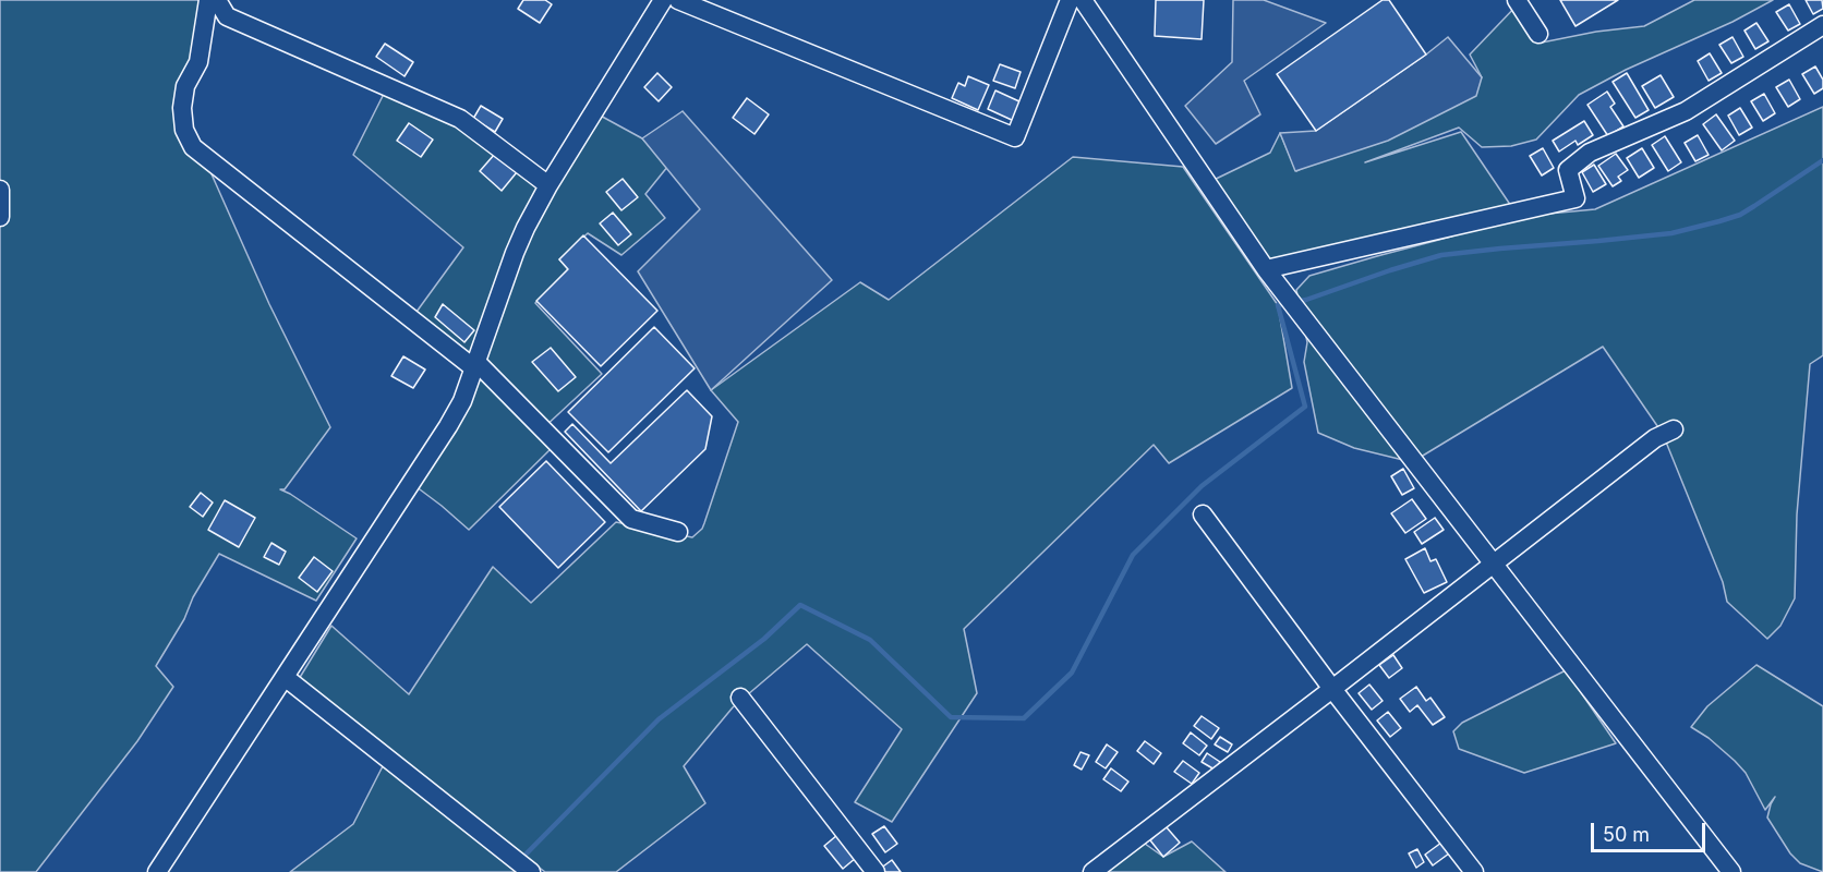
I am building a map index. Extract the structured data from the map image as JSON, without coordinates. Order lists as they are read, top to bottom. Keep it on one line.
{"scale_bar":"50 m"}
